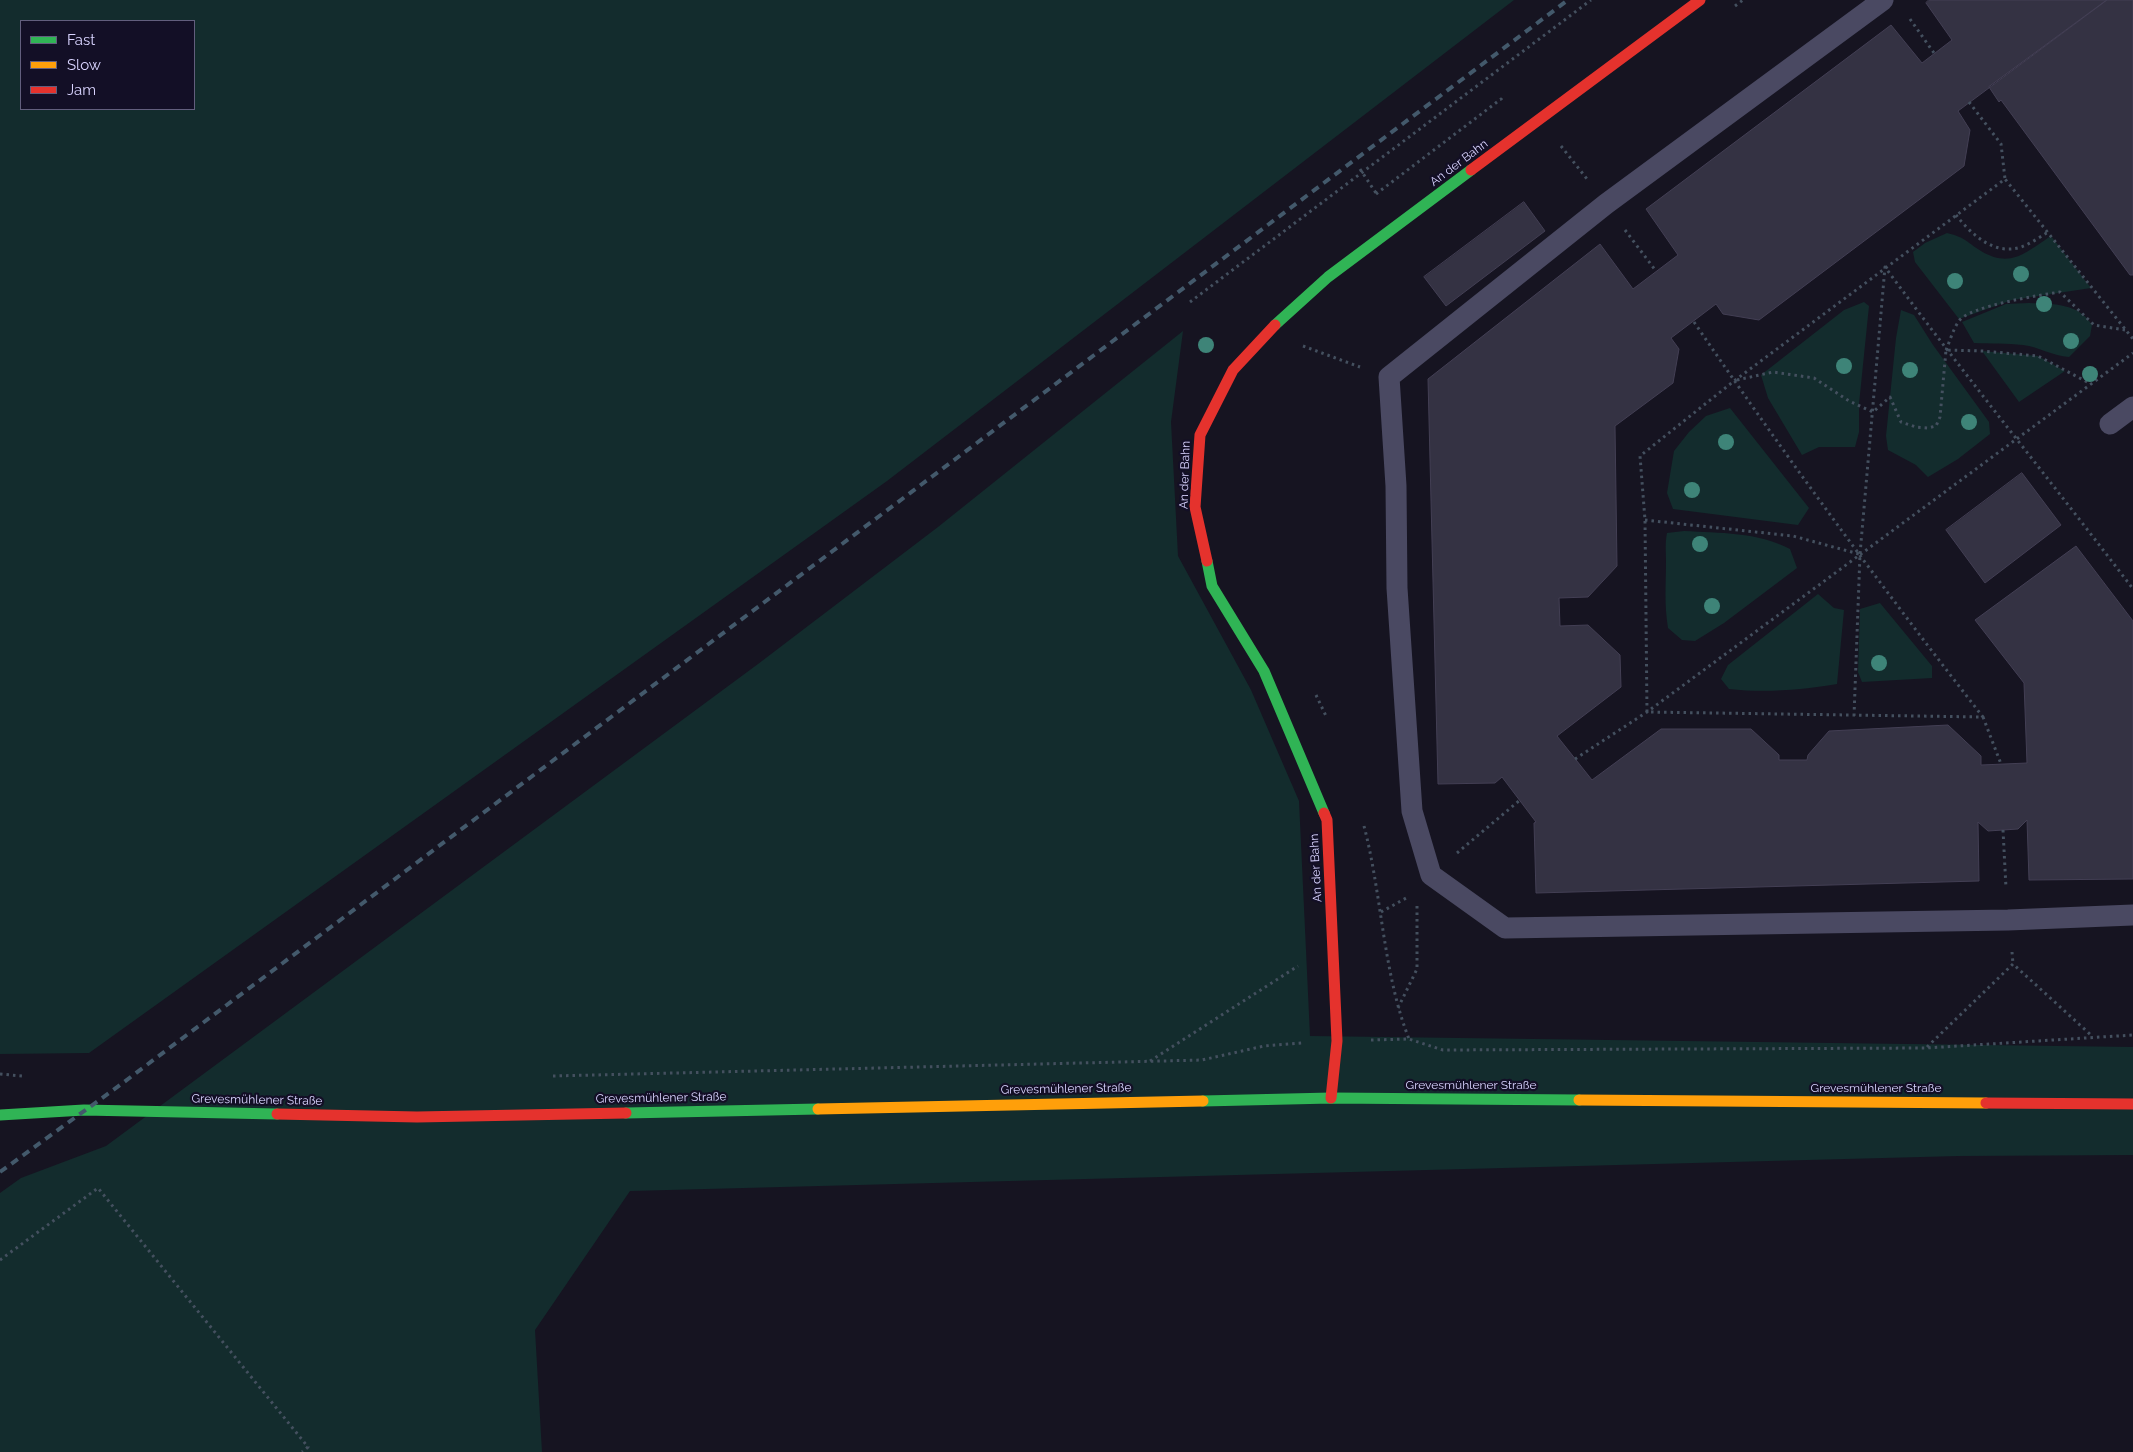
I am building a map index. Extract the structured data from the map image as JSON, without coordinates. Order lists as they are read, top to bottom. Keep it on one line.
{"streets":{"street":["An der Bahn","Grevesmühlener Straße"]},"crossings":[["An der Bahn","Grevesmühlener Straße"]],"legend":["Fast","Slow","Jam"]}
